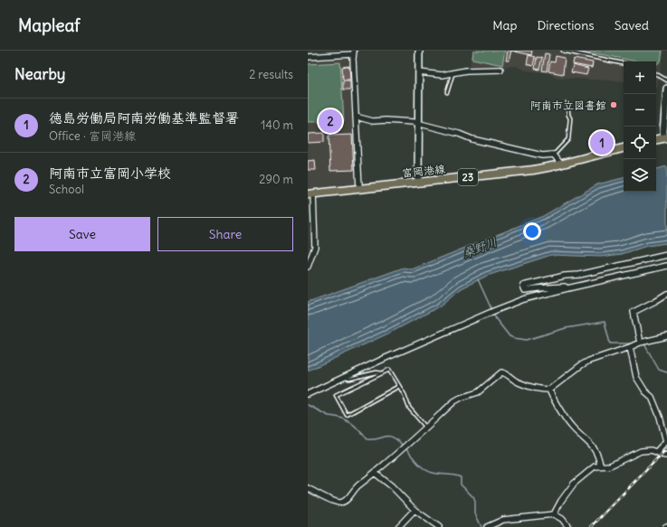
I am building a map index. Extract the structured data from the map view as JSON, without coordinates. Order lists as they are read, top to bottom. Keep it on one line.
{"streets":{"main road":["富岡港線","23"]},"water":["桑野川"],"places":["阿南市立図書館"],"page":{"header":"Mapleaf","nav":["Map","Directions","Saved"],"heading":["Nearby","2 results"],"map_buttons":["+","−"],"list":[{"mark":"1","name":"徳島労働局阿南労働基準監督署","note":"Office · 富岡港線","value":"140 m"},{"mark":"2","name":"阿南市立富岡小学校","note":"School","value":"290 m"}],"pins":["2","1"],"buttons":["Save","Share"]}}
